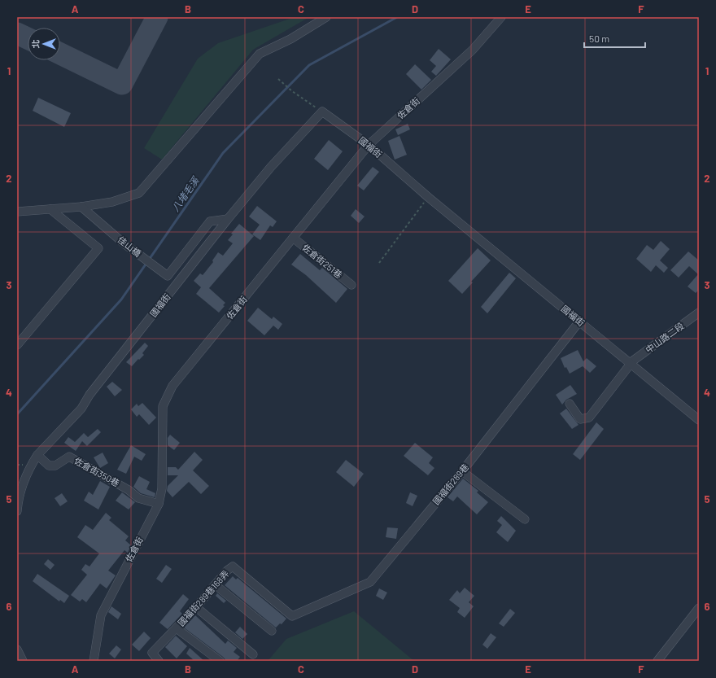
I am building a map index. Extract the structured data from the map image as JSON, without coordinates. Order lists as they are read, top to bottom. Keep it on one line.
{"streets":{"street":["佐倉街","國福街","佳山橋","佐倉街251巷","中山路二段","佐倉街350巷","國福街289巷","國福街289巷168弄"]},"crossings":[["佐倉街","國福街"],["佐倉街","佐倉街251巷"],["佐倉街","佐倉街350巷"],["國福街","佳山橋"],["國福街","中山路二段"],["國福街","佐倉街350巷"],["國福街","國福街289巷"],["國福街289巷","國福街289巷168弄"]],"water":["八堵毛溪"],"scale_bar":"50 m","north":"left","grid":{"columns":["A","B","C","D","E","F"],"rows":["1","2","3","4","5","6"]}}
